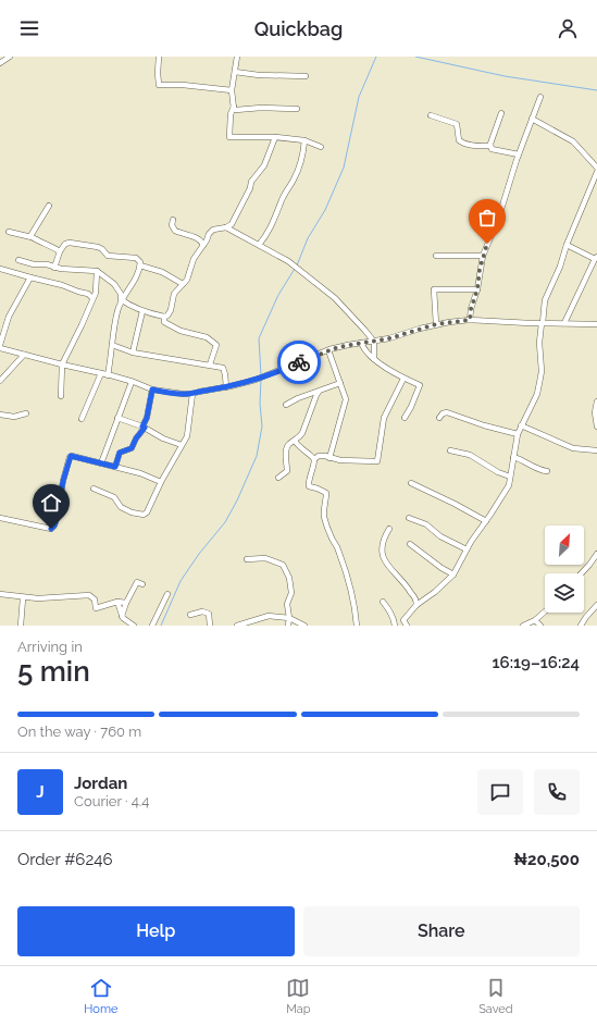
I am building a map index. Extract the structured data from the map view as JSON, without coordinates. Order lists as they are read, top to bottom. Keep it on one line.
{"north":"top right","page":{"header":"Quickbag","heading":["5 min","Arriving in","16:19–16:24"],"panel":["Jordan","Courier · 4.4","Order #6246","₦20,500"],"bar":"On the way · 760 m","round":"J","buttons":["Help","Share"],"tabs":["Home","Map","Saved"]}}
